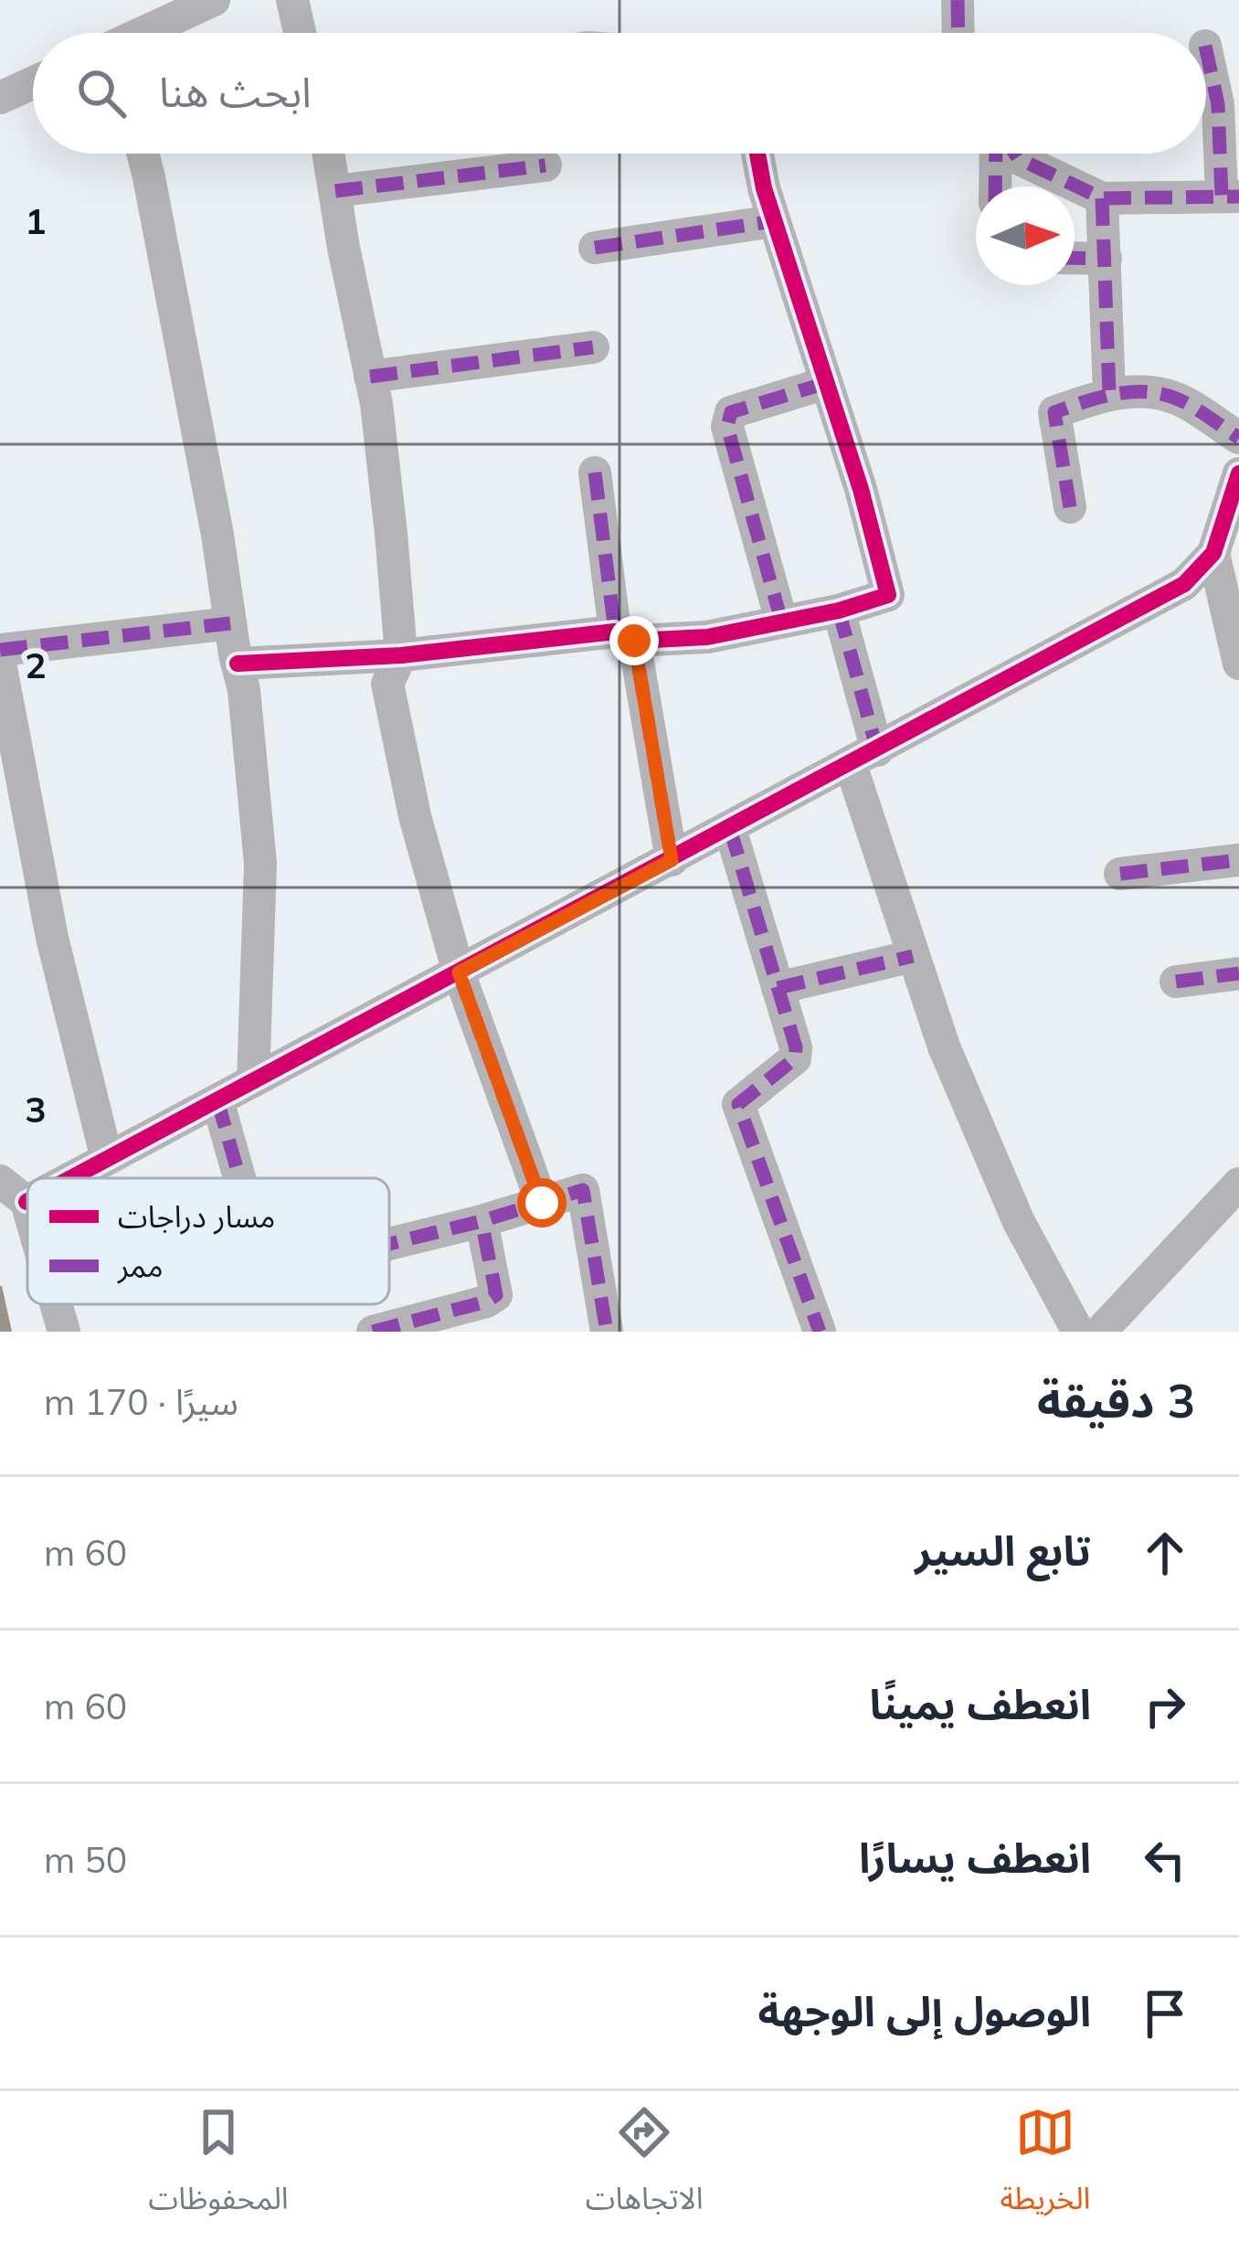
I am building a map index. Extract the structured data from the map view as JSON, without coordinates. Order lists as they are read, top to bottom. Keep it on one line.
{"legend":["مسار دراجات","ممر"],"north":"right","page":{"search":"ابحث هنا","heading":["3 دقيقة","سيرًا · 170 m"],"list":[["تابع السير","60 m"],["انعطف يمينًا","60 m"],["انعطف يسارًا","50 m"],"الوصول إلى الوجهة"],"nav":["الخريطة","الاتجاهات","المحفوظات"]},"grid":{"rows":["1","2","3"]}}
